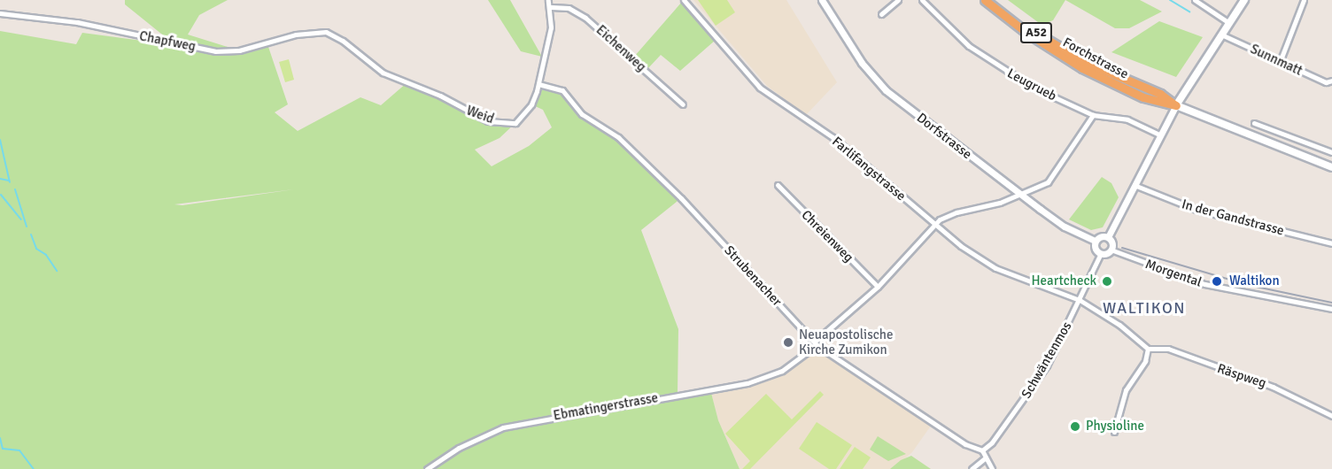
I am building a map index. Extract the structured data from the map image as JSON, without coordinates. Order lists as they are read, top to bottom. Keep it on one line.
{"streets":{"highway":["A52","Forchstrasse"],"street":["Chapfweg","Eichenweg","Sunnmatt","Leugrueb","Weid","Dorfstrasse","Farlifangstrasse","In der Gandstrasse","Chreienweg","Morgental","Strubenacher","Schwäntenmos","Räspweg","Ebmatingerstrasse"]},"crossings":[["Chapfweg","Weid"],["Eichenweg","Weid"],["Weid","Strubenacher"],["Dorfstrasse","Morgental"],["Dorfstrasse","Schwäntenmos"],["Dorfstrasse","Ebmatingerstrasse"],["Farlifangstrasse","Schwäntenmos"],["Farlifangstrasse","Räspweg"],["Farlifangstrasse","Ebmatingerstrasse"],["Chreienweg","Ebmatingerstrasse"],["Morgental","Schwäntenmos"],["Strubenacher","Schwäntenmos"],["Strubenacher","Ebmatingerstrasse"]],"districts":["WALTIKON"],"places":["Heartcheck","Waltikon","Neuapostolische Kirche Zumikon","Physioline"]}
